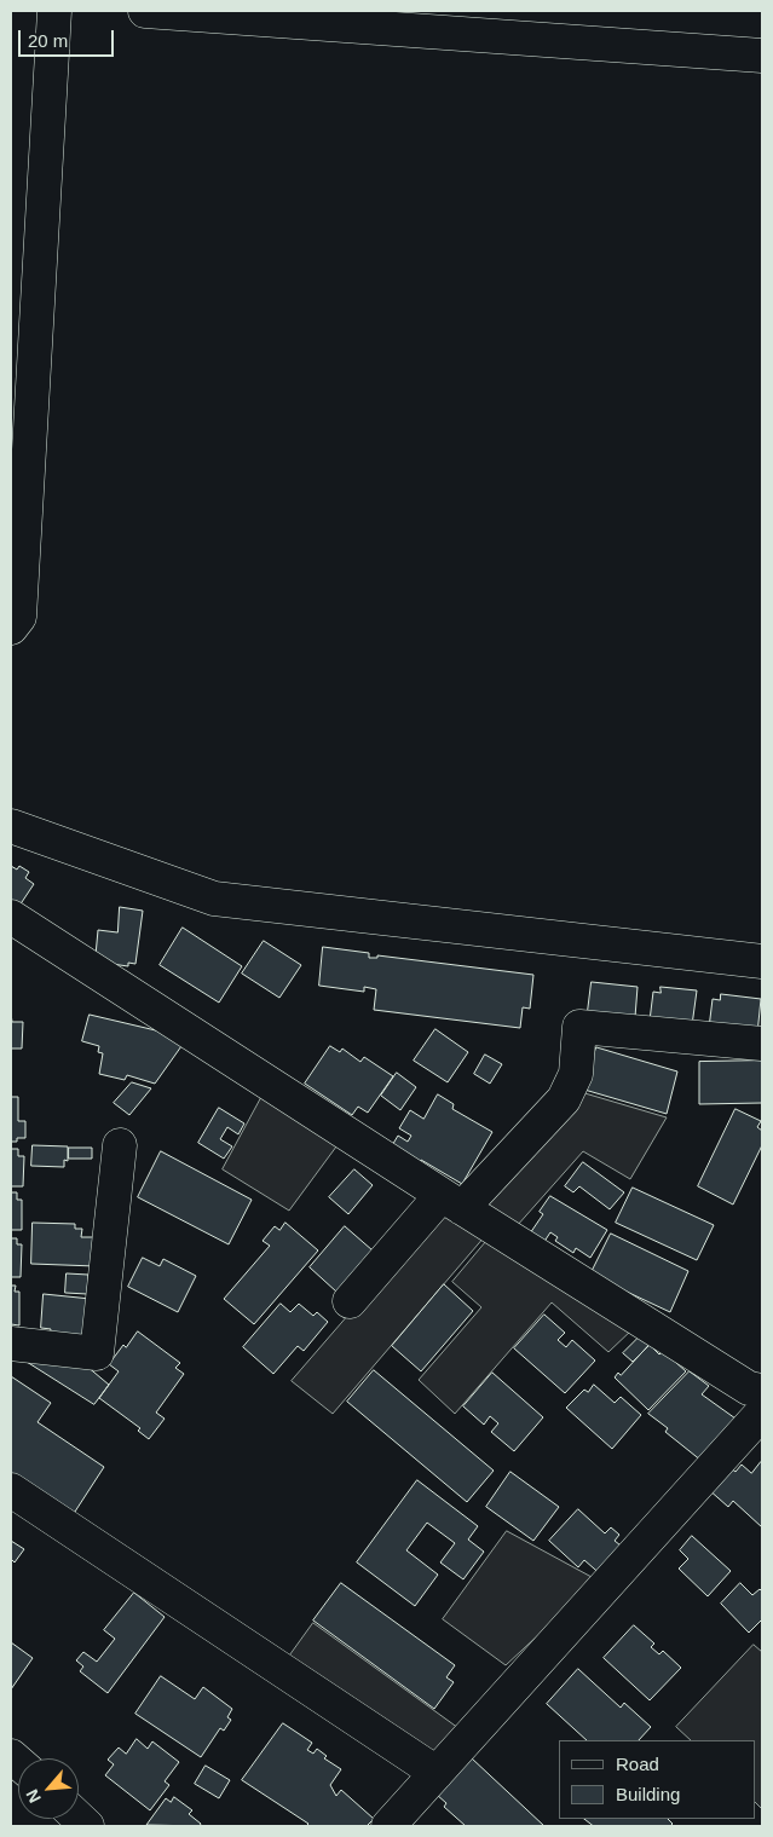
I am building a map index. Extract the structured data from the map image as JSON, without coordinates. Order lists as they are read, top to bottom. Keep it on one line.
{"legend":["Road","Building"],"scale_bar":"20 m","north":"bottom left"}
